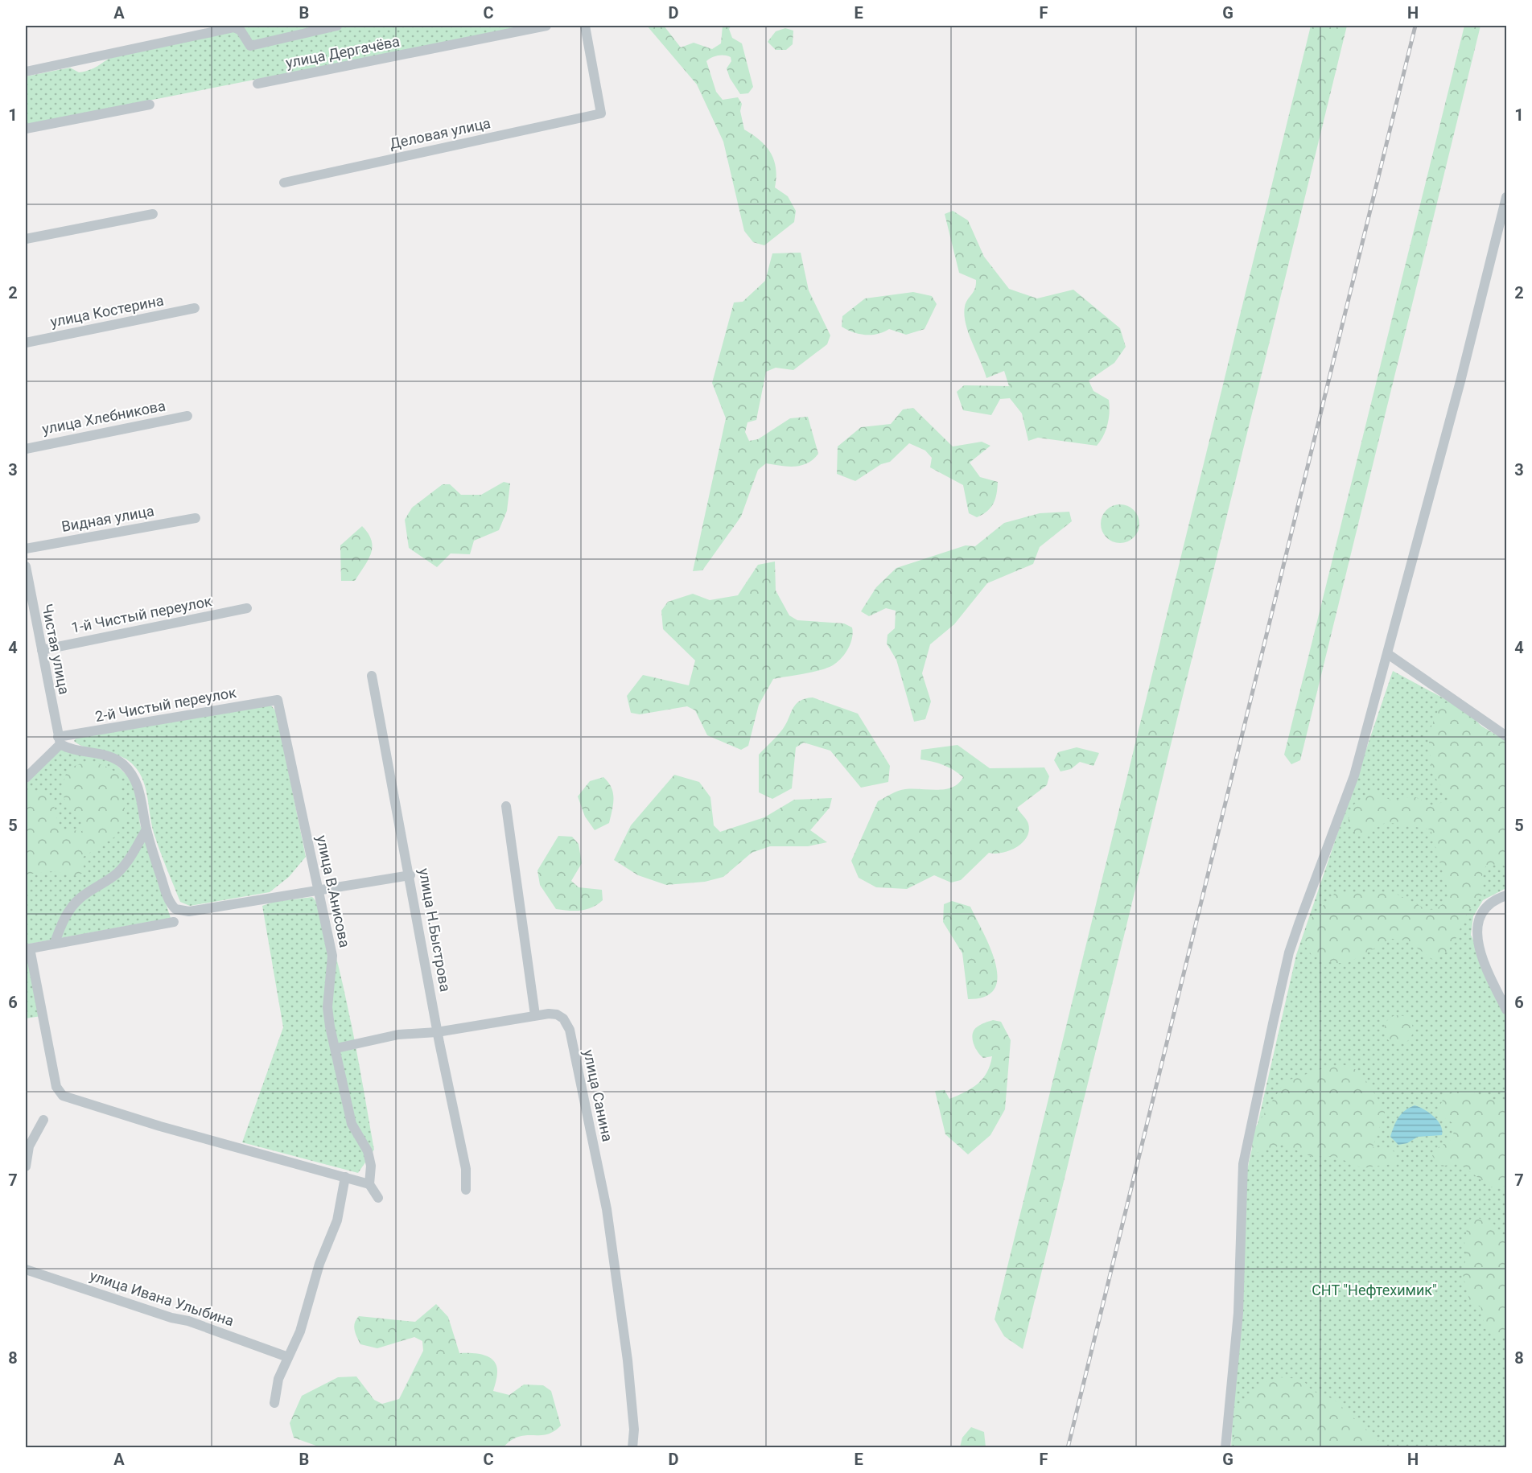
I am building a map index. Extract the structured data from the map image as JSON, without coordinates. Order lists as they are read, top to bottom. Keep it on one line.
{"streets":{"street":["улица Дергачёва","Деловая улица","улица Костерина","улица Хлебникова","Видная улица","1-й Чистый переулок","Чистая улица","2-й Чистый переулок","улица В.Анисова","улица Н.Быстрова","улица Санина","улица Ивана Улыбина"]},"crossings":[["1-й Чистый переулок","Чистая улица"],["Чистая улица","2-й Чистый переулок"],["2-й Чистый переулок","улица В.Анисова"],["улица В.Анисова","улица Санина"],["улица Н.Быстрова","улица Санина"]],"parks":["СНТ \"Нефтехимик\""],"grid":{"columns":["A","B","C","D","E","F","G","H"],"rows":["1","2","3","4","5","6","7","8"]}}
